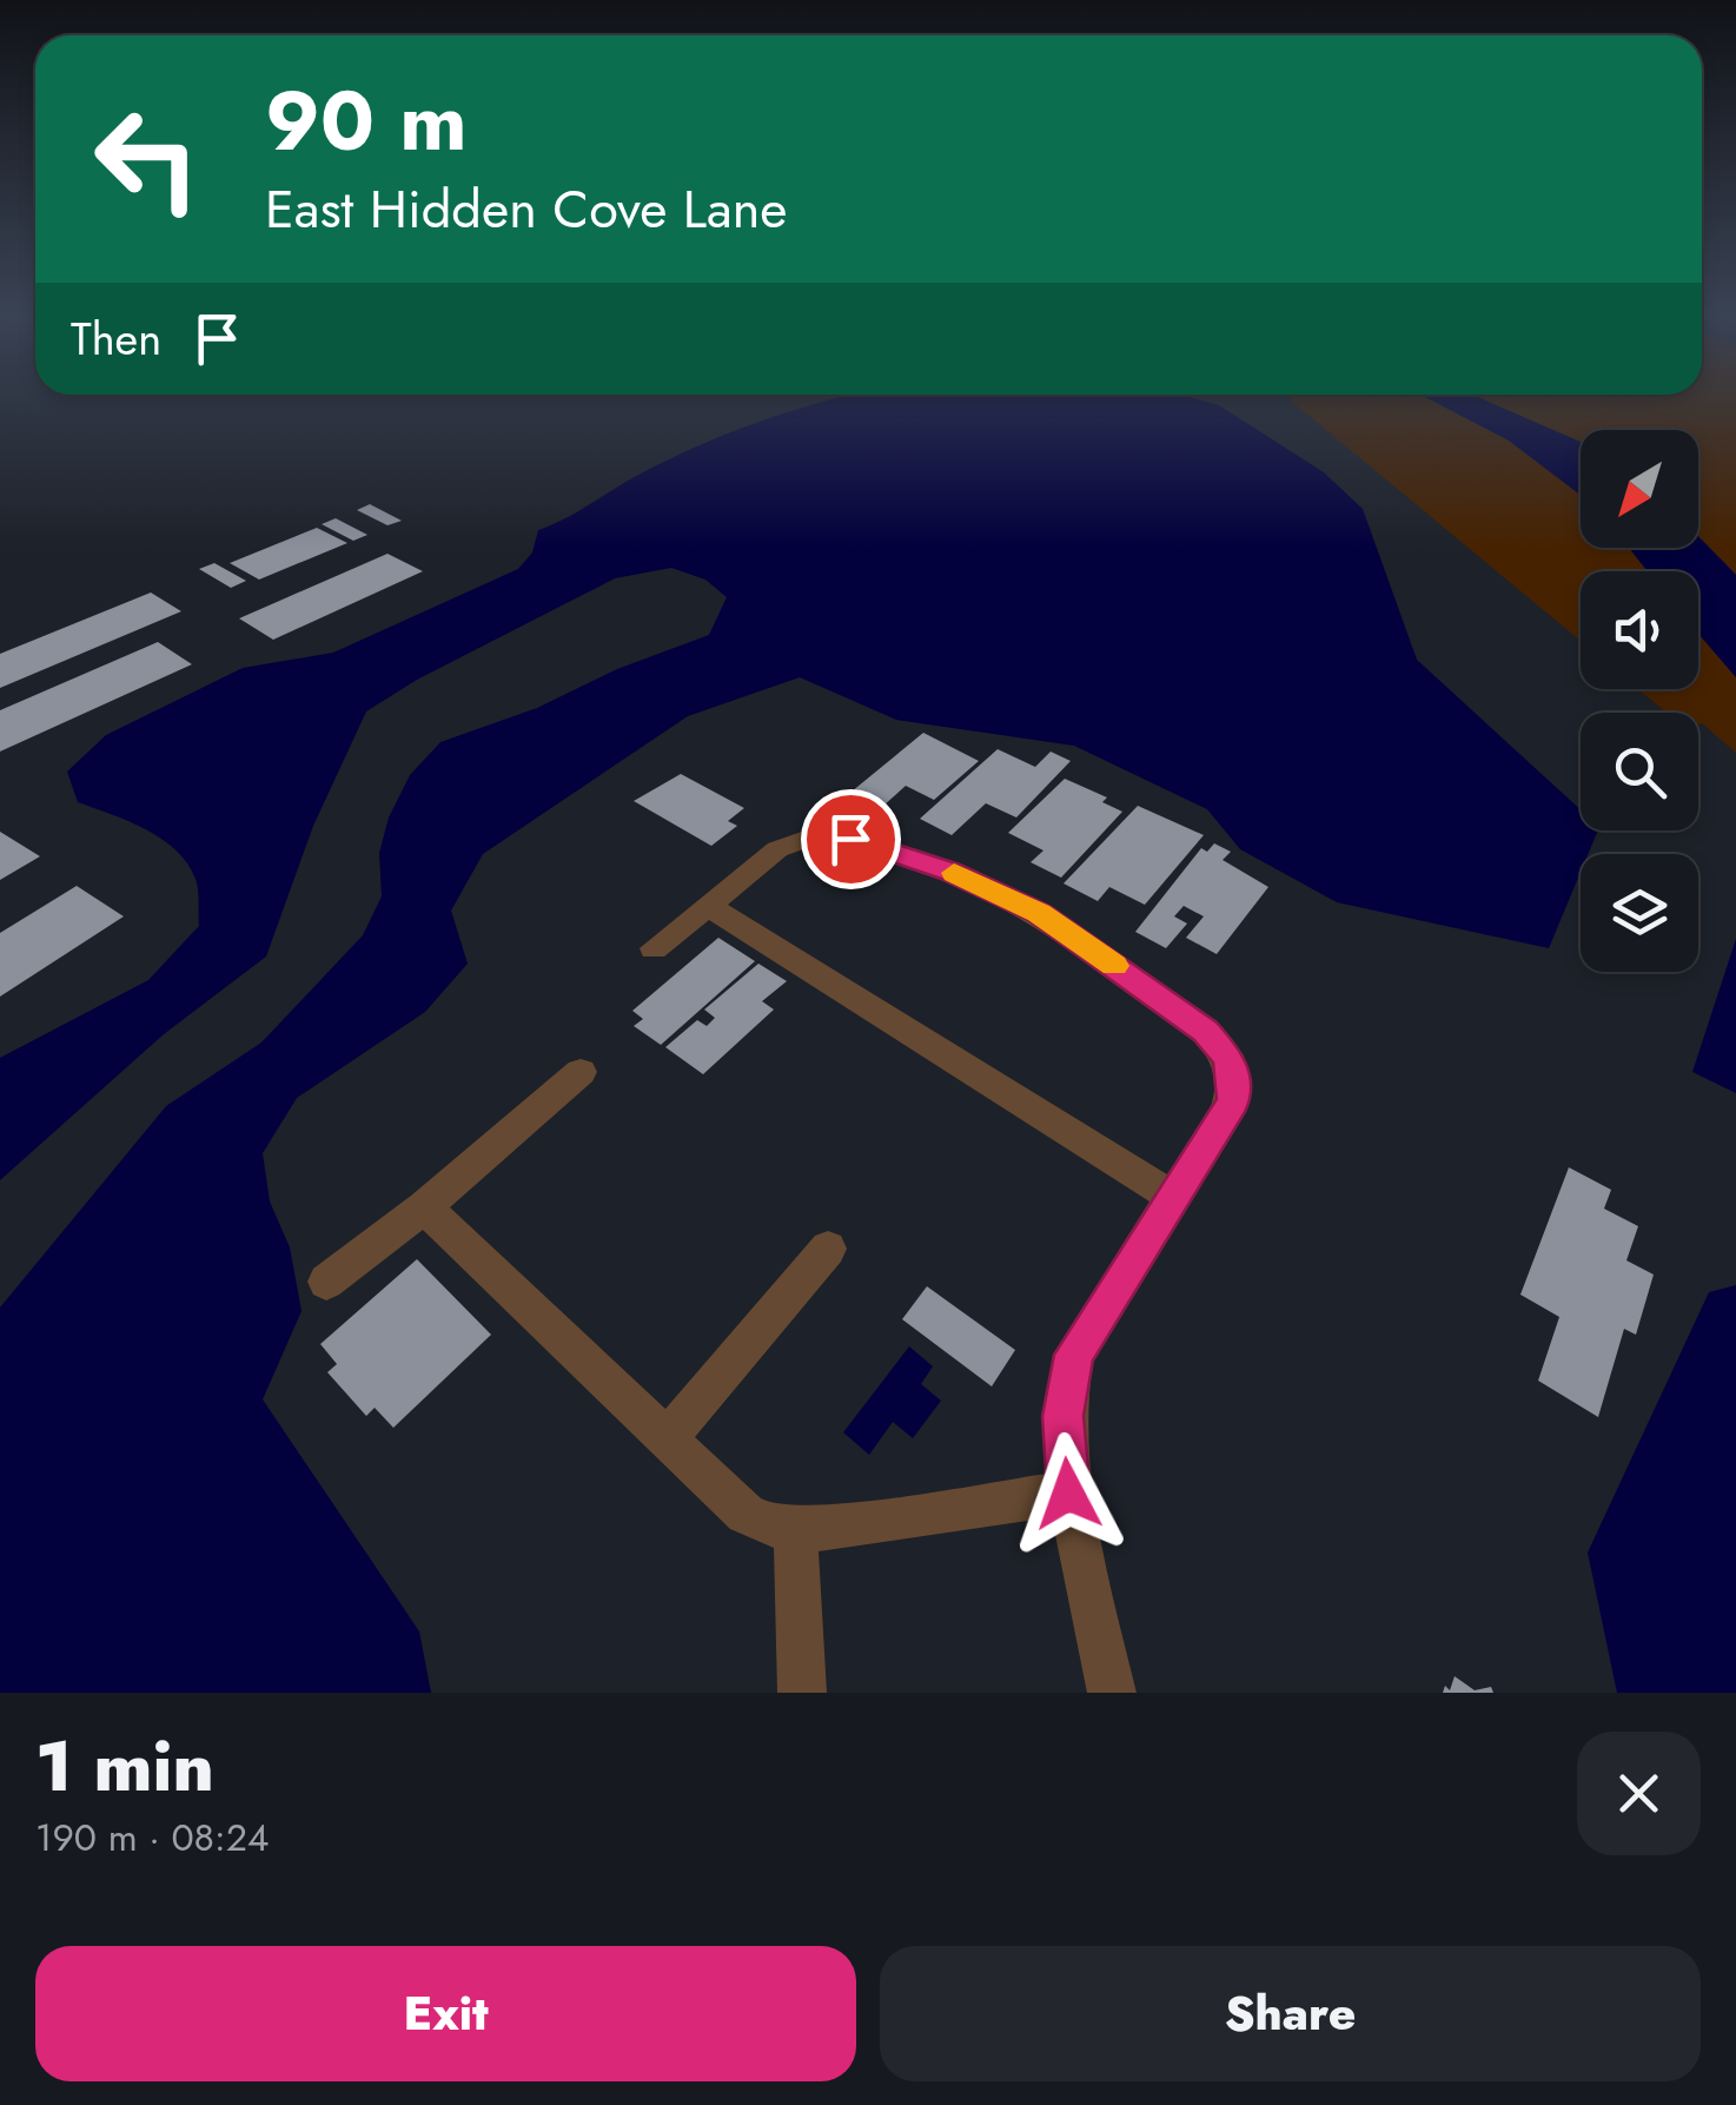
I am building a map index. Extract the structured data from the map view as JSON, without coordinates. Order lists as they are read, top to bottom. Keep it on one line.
{"north":"bottom left","page":{"turn":["90 m","East Hidden Cove Lane"],"then":"Then","heading":["1 min","190 m · 08:24"],"buttons":["Exit","Share"]}}
